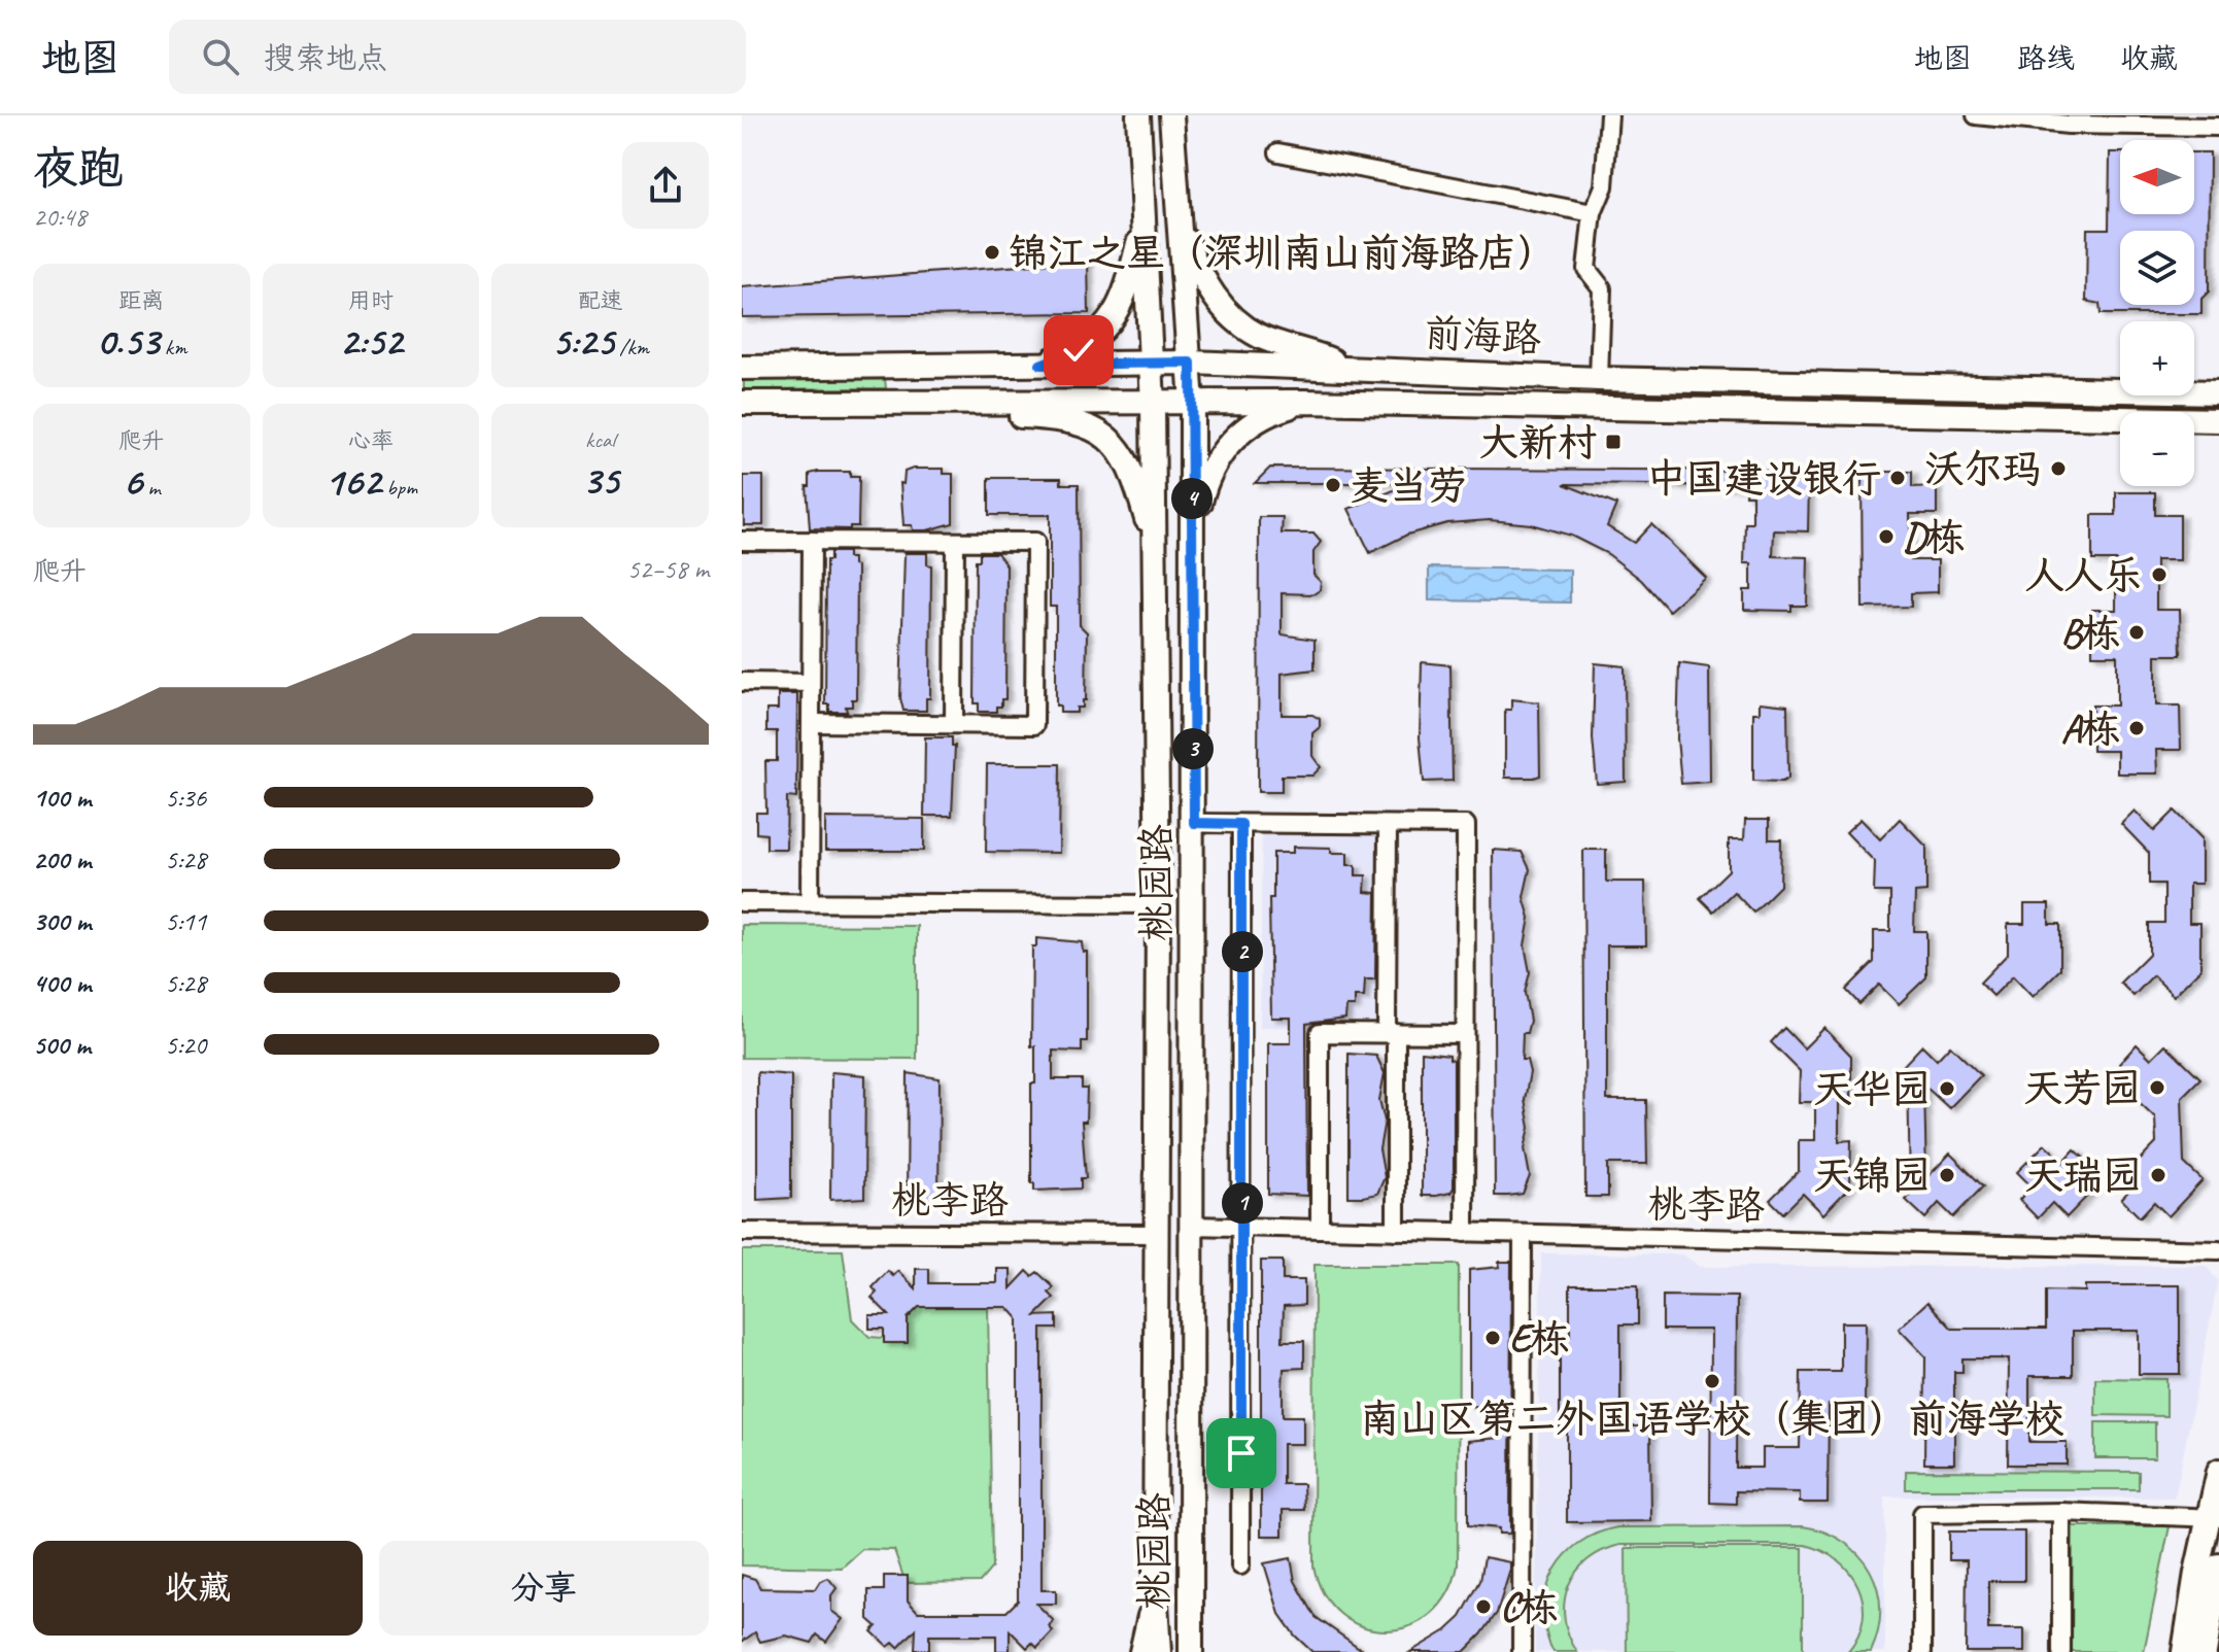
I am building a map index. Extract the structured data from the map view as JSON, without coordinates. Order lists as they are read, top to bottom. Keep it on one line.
{"streets":{"main road":["前海路","桃园路"],"street":["桃李路"]},"crossings":[["前海路","桃园路"],["桃园路","桃李路"]],"places":{"other":["锦江之星（深圳南山前海路店）","沃尔玛","中国建设银行","麦当劳","D栋","人人乐","B栋","A栋","天芳园","天华园","天锦园","天瑞园","E栋","南山区第二外国语学校（集团）前海学校","C栋"],"transit":["大新村"]},"north":"left","page":{"header":"地图","search":"搜索地点","nav":["地图","路线","收藏"],"heading":["夜跑","20:48"],"map_buttons":["+","−"],"stats":[["距离","0.53 km"],["用时","2:52"],["配速","5:25 /km"],["爬升","6 m"],["心率","162 bpm"],["kcal","35"]],"pins":["4","3","2","1"],"chart":["爬升","52–58 m"],"list":[{"name":"100 m","note":"5:36"},{"name":"200 m","note":"5:28"},{"name":"300 m","note":"5:11"},{"name":"400 m","note":"5:28"},{"name":"500 m","note":"5:20"}],"buttons":["收藏","分享"]}}
